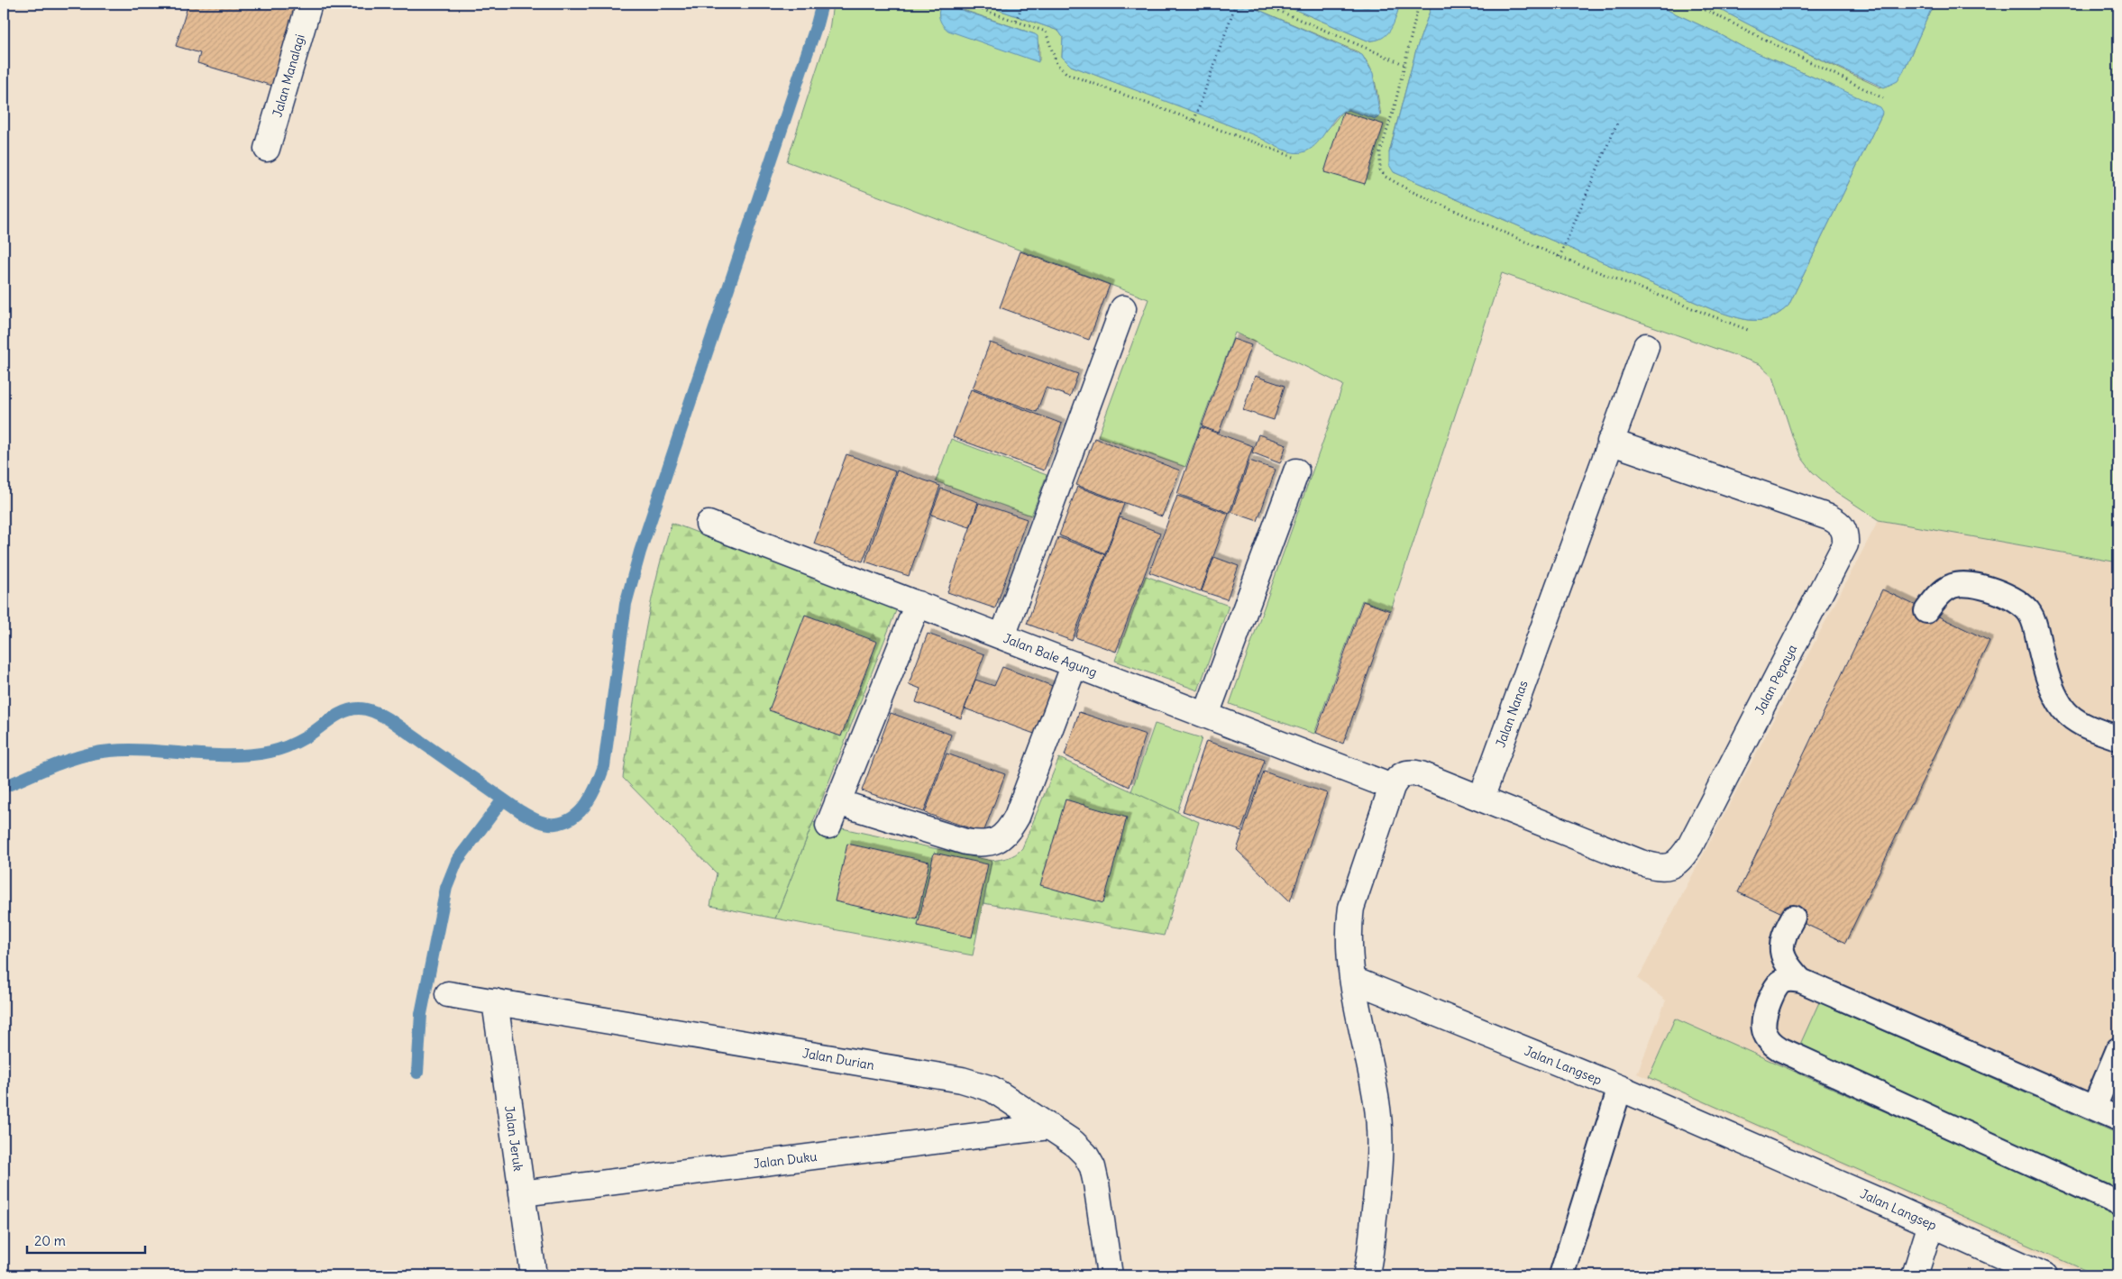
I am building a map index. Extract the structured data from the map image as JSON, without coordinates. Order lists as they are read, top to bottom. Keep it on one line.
{"streets":{"street":["Jalan Manalagi","Jalan Bale Agung","Jalan Pepaya","Jalan Nanas","Jalan Durian","Jalan Langsep","Jalan Jeruk","Jalan Duku"]},"crossings":[["Jalan Pepaya","Jalan Nanas"],["Jalan Durian","Jalan Jeruk"],["Jalan Durian","Jalan Duku"],["Jalan Jeruk","Jalan Duku"]],"scale_bar":"20 m"}
